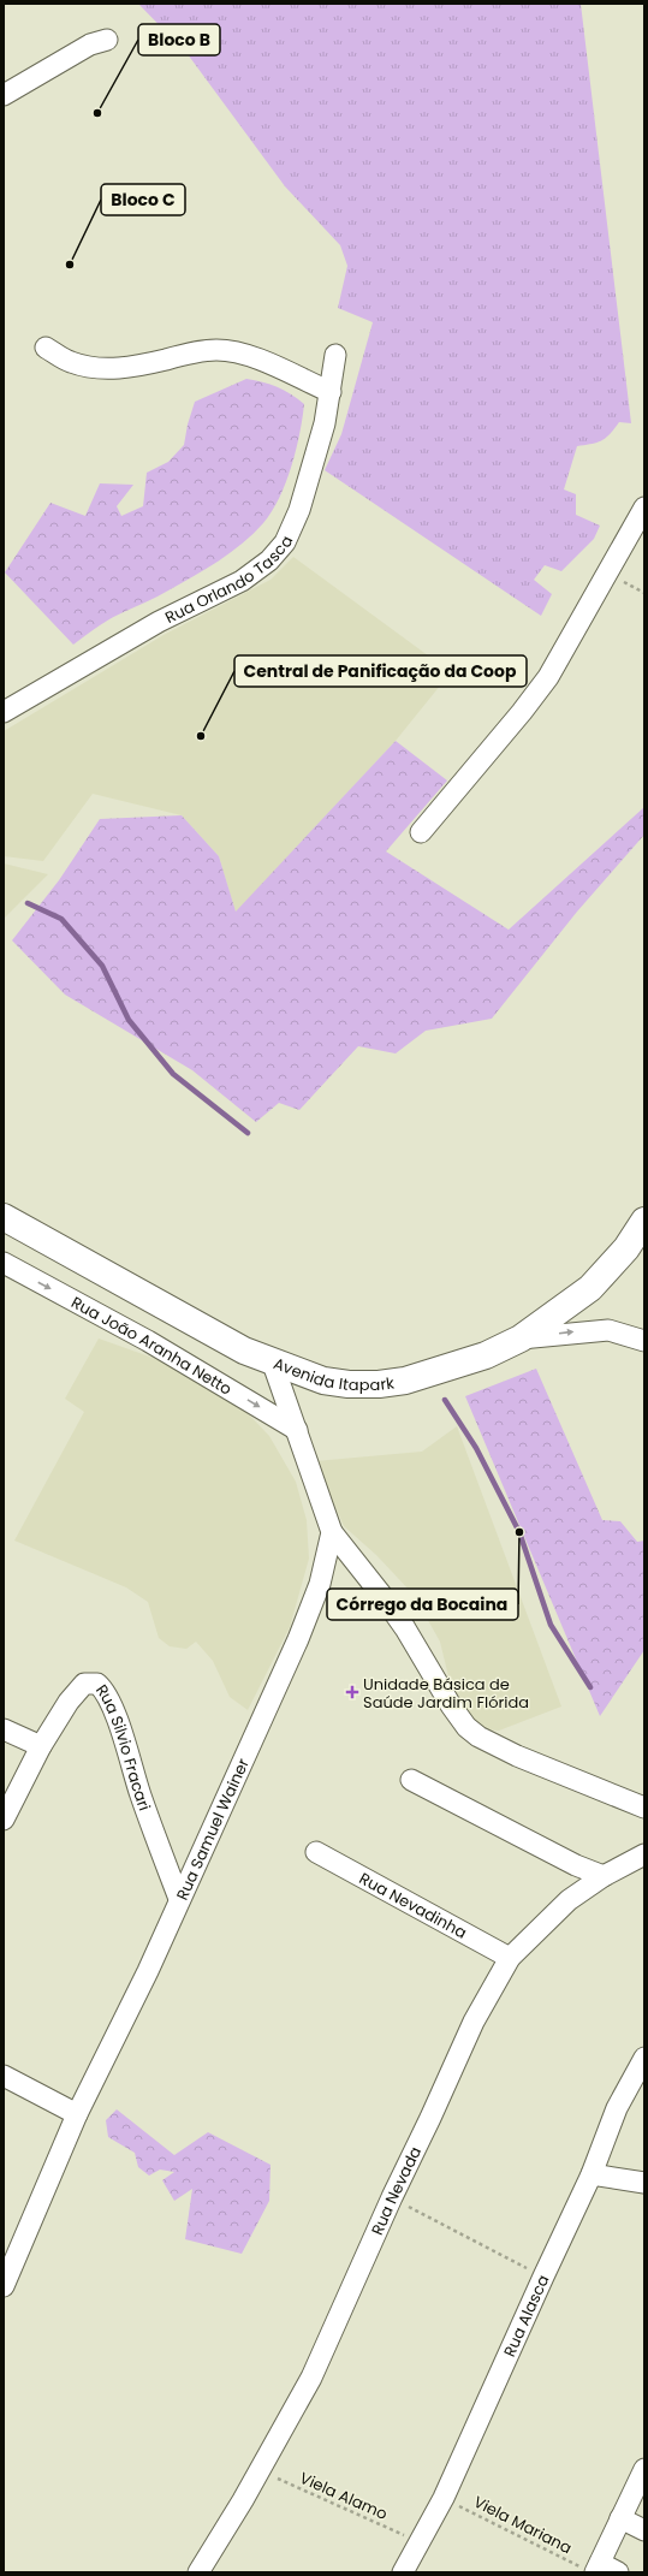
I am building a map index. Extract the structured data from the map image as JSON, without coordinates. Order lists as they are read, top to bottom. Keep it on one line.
{"streets":{"main road":["Avenida Itapark"],"street":["Rua Orlando Tasca","Rua João Aranha Netto","Rua Silvio Fracari","Rua Samuel Wainer","Rua Nevadinha","Rua Nevada","Rua Alasca"],"path":["Viela Alamo","Viela Mariana"]},"crossings":[["Rua Silvio Fracari","Rua Samuel Wainer"],["Rua Nevadinha","Rua Nevada"],["Rua Nevada","Viela Alamo"],["Rua Alasca","Viela Alamo"],["Rua Alasca","Viela Mariana"]],"one_way":["Rua João Aranha Netto"],"places":{"other":["Bloco B","Bloco C","Central de Panificação da Coop","Córrego da Bocaina"],"health":["Unidade Básica de Saúde Jardim Flórida"]}}
